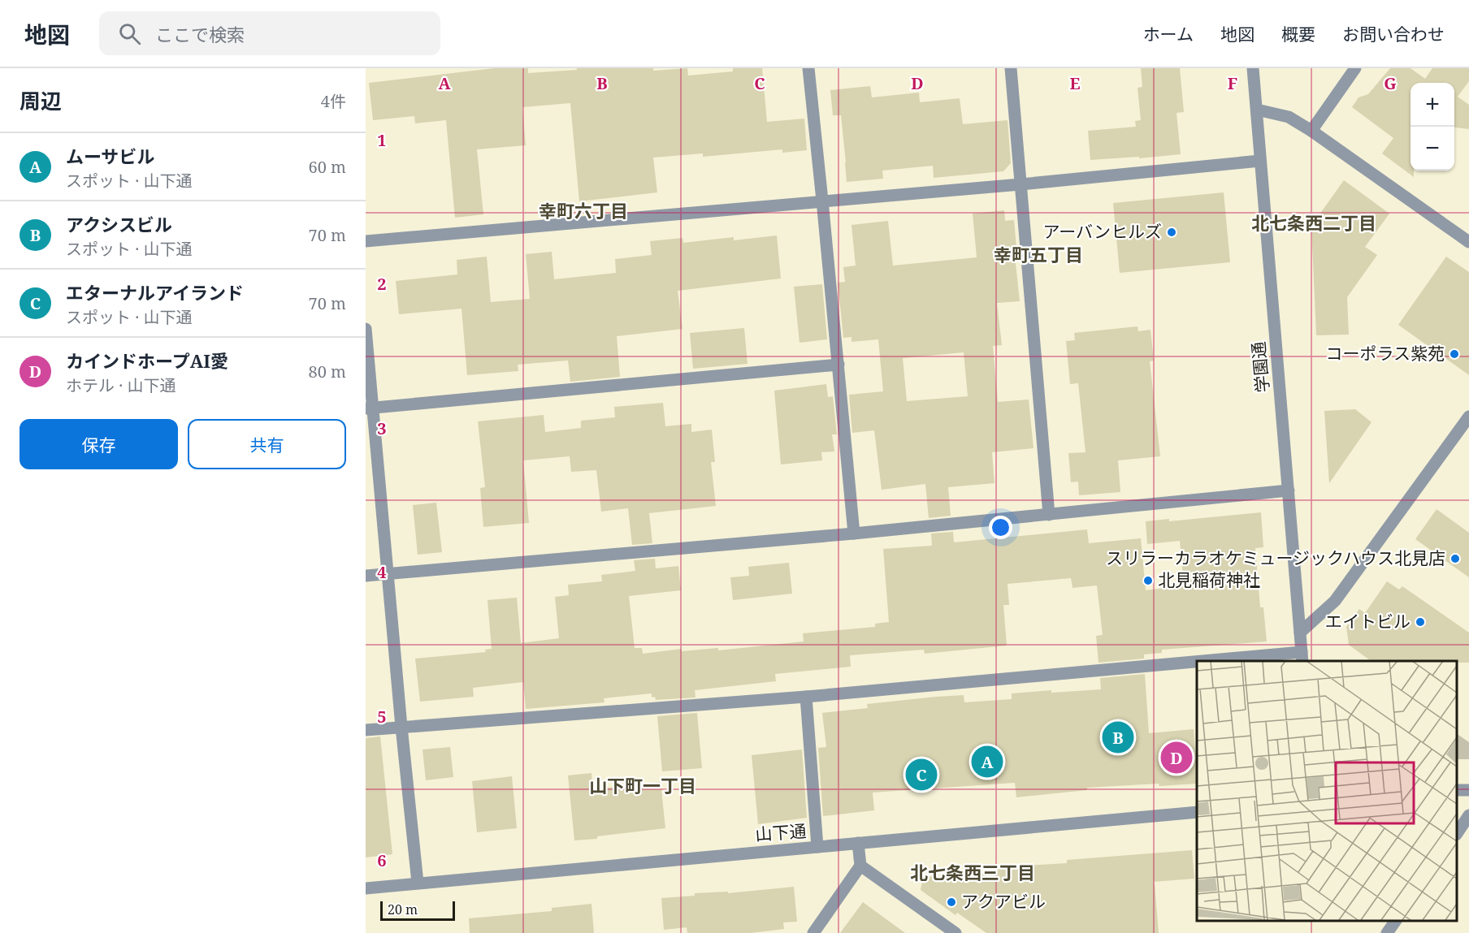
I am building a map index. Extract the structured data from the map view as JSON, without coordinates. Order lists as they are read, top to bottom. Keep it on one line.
{"streets":{"street":["学園通","山下通"]},"districts":["幸町六丁目","北七条西二丁目","幸町五丁目","山下町一丁目","北七条西三丁目"],"places":["アーバンヒルズ","コーポラス紫苑","スリラーカラオケミュージックハウス北見店","北見稲荷神社","エイトビル","アクアビル"],"scale_bar":"20 m","page":{"header":"地図","search":"ここで検索","nav":["ホーム","地図","概要","お問い合わせ"],"heading":["周辺","4件"],"map_buttons":["+","−"],"list":[{"mark":"A","name":"ムーサビル","note":"スポット · 山下通","value":"60 m"},{"mark":"B","name":"アクシスビル","note":"スポット · 山下通","value":"70 m"},{"mark":"C","name":"エターナルアイランド","note":"スポット · 山下通","value":"70 m"},{"mark":"D","name":"カインドホープAI愛","note":"ホテル · 山下通","value":"80 m"}],"buttons":["保存","共有"],"pins":["B","D","A","C"],"scale":"20 m"},"grid":{"columns":["A","B","C","D","E","F","G"],"rows":["1","2","3","4","5","6"]}}
